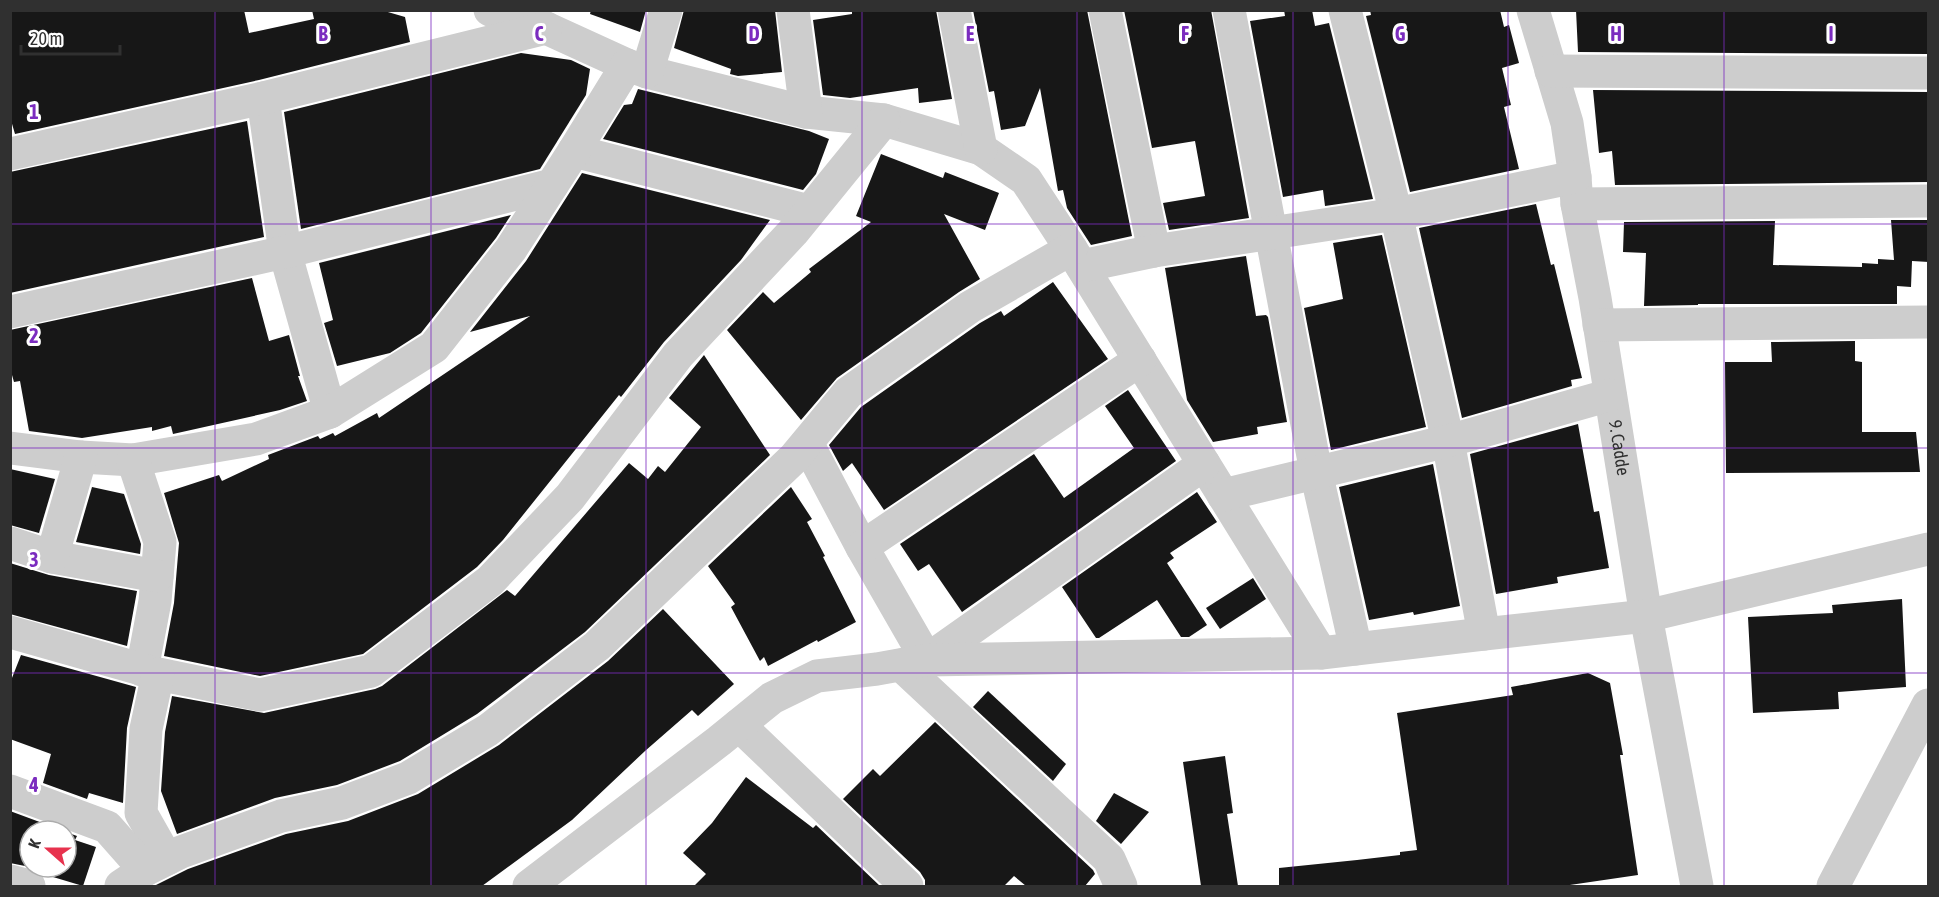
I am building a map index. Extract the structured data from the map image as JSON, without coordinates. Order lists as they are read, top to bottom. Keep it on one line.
{"streets":{"street":["9. Cadde"]},"scale_bar":"20 m","north":"left","grid":{"columns":["B","C","D","E","F","G","H","I"],"rows":["1","2","3","4"]}}
